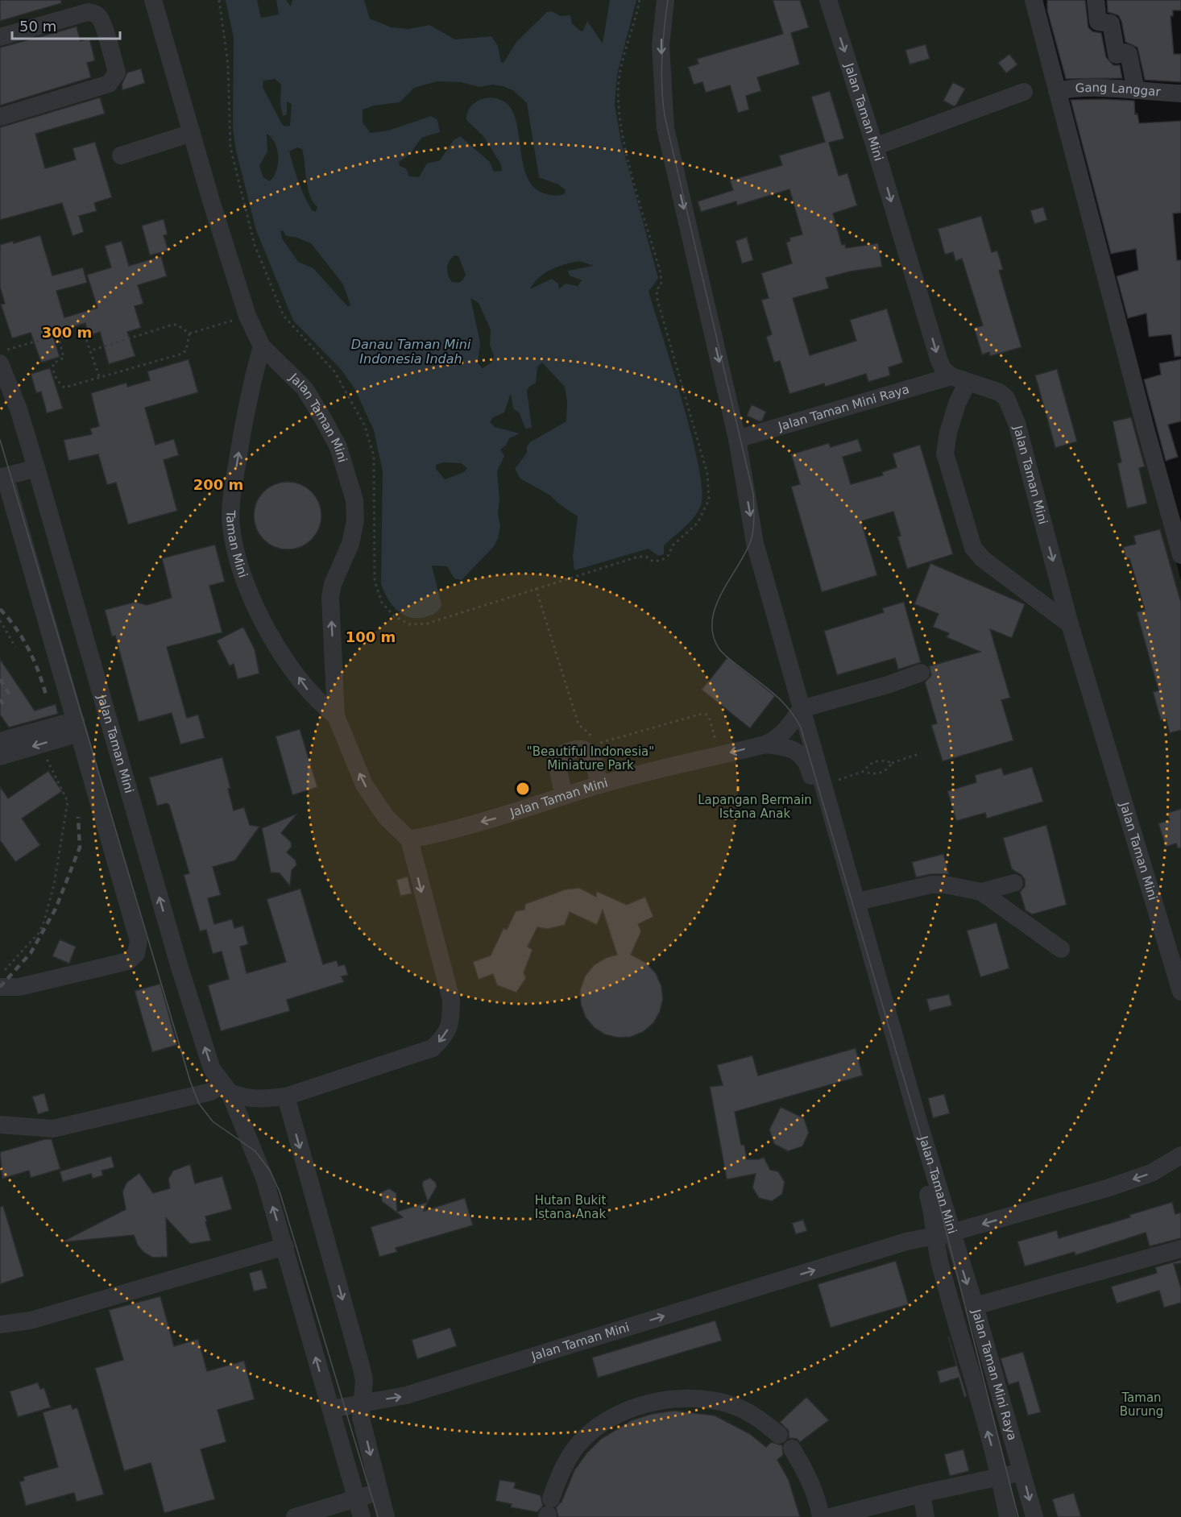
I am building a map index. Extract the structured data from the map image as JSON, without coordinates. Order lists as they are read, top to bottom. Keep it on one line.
{"streets":{"street":["Gang Langgar","Jalan Taman Mini","Jalan Taman Mini Raya","Taman Mini"]},"crossings":[["Jalan Taman Mini","Jalan Taman Mini Raya"],["Jalan Taman Mini","Taman Mini"]],"one_way":["Taman Mini"],"water":["Danau Taman Mini Indonesia Indah"],"parks":["\"Beautiful Indonesia\" Miniature Park","Lapangan Bermain Istana Anak","Hutan Bukit Istana Anak","Taman Burung"],"scale_bar":"50 m","rings":["300 m","200 m","100 m"]}
